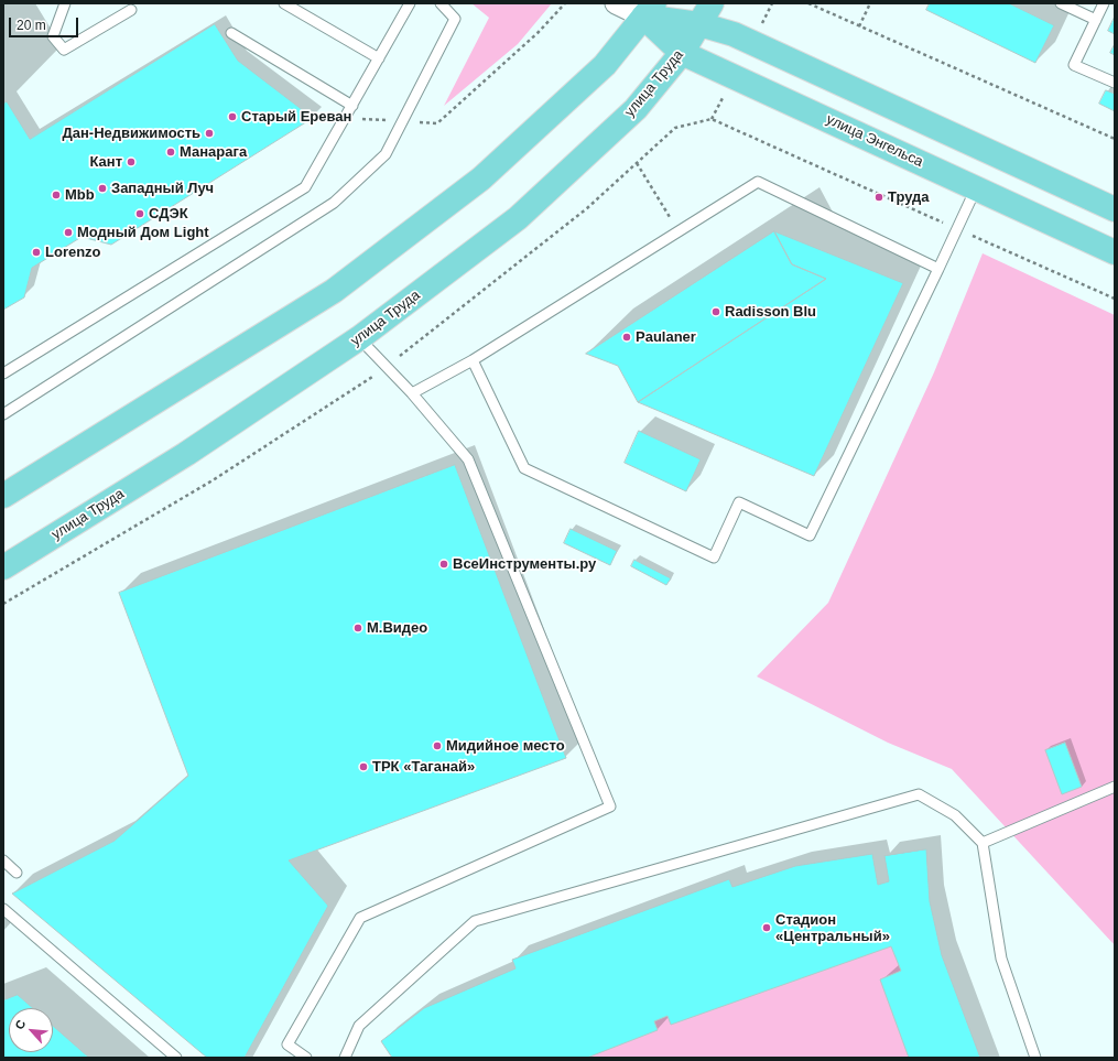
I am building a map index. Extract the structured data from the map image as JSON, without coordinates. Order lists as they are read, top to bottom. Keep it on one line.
{"streets":{"main road":["улица Труда","улица Энгельса"]},"crossings":[["улица Труда","улица Энгельса"]],"places":["Старый Ереван","Дан-Недвижимость","Манарага","Кант","Западный Луч","Mbb","Труда","СДЭК","Модный Дом Light","Lorenzo","Radisson Blu","Paulaner","ВсеИнструменты.ру","М.Видео","Мидийное место","ТРК «Таганай»","Стадион «Центральный»"],"scale_bar":"20 m","north":"top left"}
